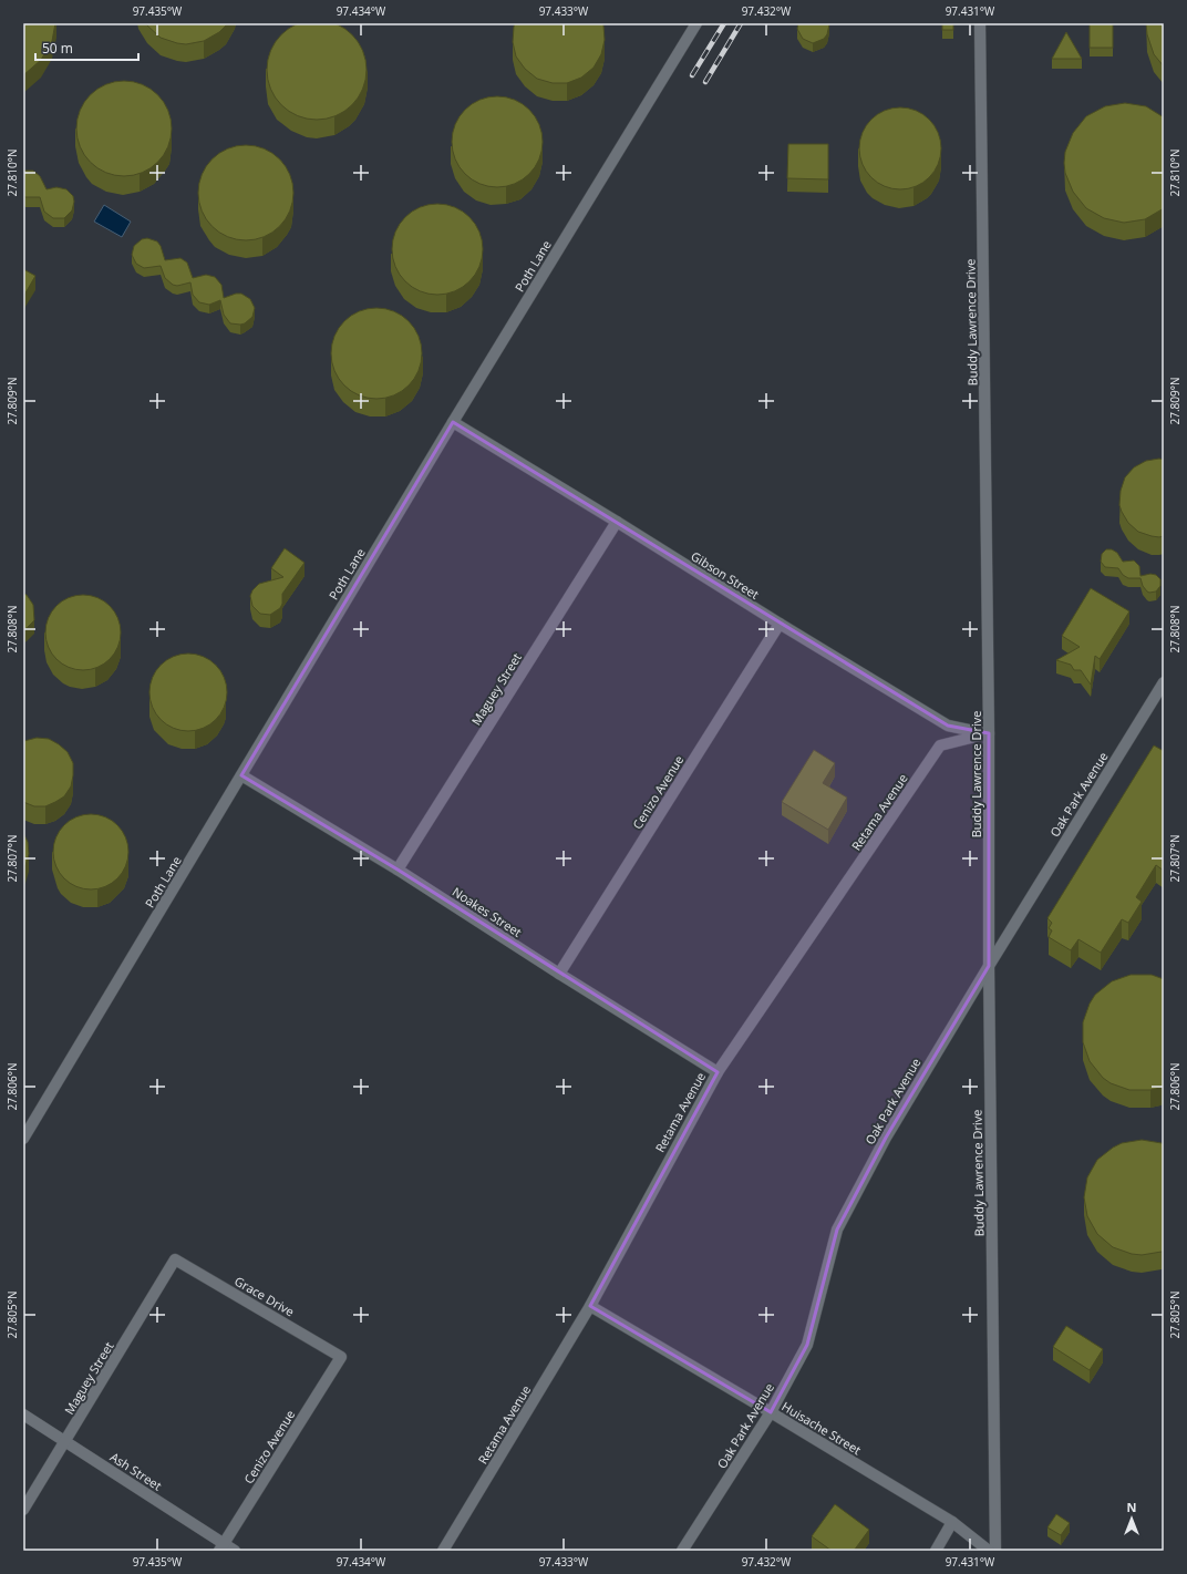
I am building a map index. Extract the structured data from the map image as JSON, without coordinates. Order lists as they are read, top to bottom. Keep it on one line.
{"streets":{"street":["Poth Lane","Buddy Lawrence Drive","Gibson Street","Maguey Street","Cenizo Avenue","Oak Park Avenue","Retama Avenue","Noakes Street","Grace Drive","Huisache Street","Ash Street"]},"crossings":[["Poth Lane","Gibson Street"],["Poth Lane","Noakes Street"],["Buddy Lawrence Drive","Gibson Street"],["Buddy Lawrence Drive","Oak Park Avenue"],["Buddy Lawrence Drive","Retama Avenue"],["Gibson Street","Maguey Street"],["Gibson Street","Cenizo Avenue"],["Gibson Street","Retama Avenue"],["Maguey Street","Noakes Street"],["Maguey Street","Grace Drive"],["Maguey Street","Ash Street"],["Cenizo Avenue","Noakes Street"],["Cenizo Avenue","Grace Drive"],["Cenizo Avenue","Ash Street"],["Oak Park Avenue","Huisache Street"],["Retama Avenue","Noakes Street"],["Retama Avenue","Huisache Street"]],"scale_bar":"50 m","north":"top","coordinates":["97.435°W","97.434°W","97.433°W","97.432°W","97.431°W","27.810°N","27.809°N","27.808°N","27.807°N","27.806°N","27.805°N"]}
